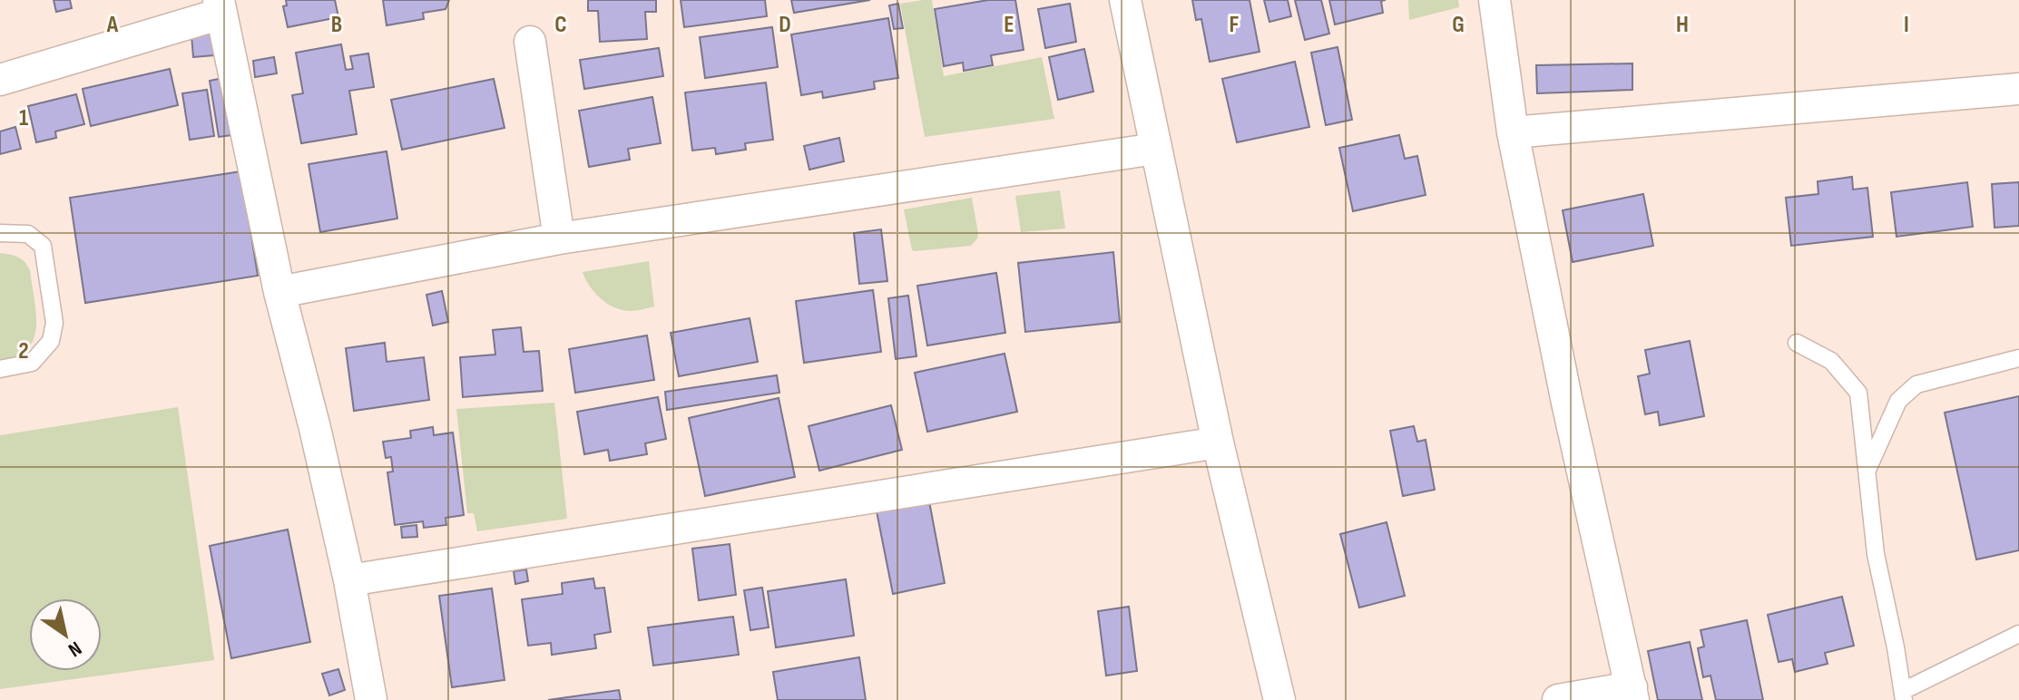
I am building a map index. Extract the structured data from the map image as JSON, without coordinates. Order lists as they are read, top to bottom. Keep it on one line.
{"north":"bottom right","grid":{"columns":["A","B","C","D","E","F","G","H","I"],"rows":["1","2"]}}
